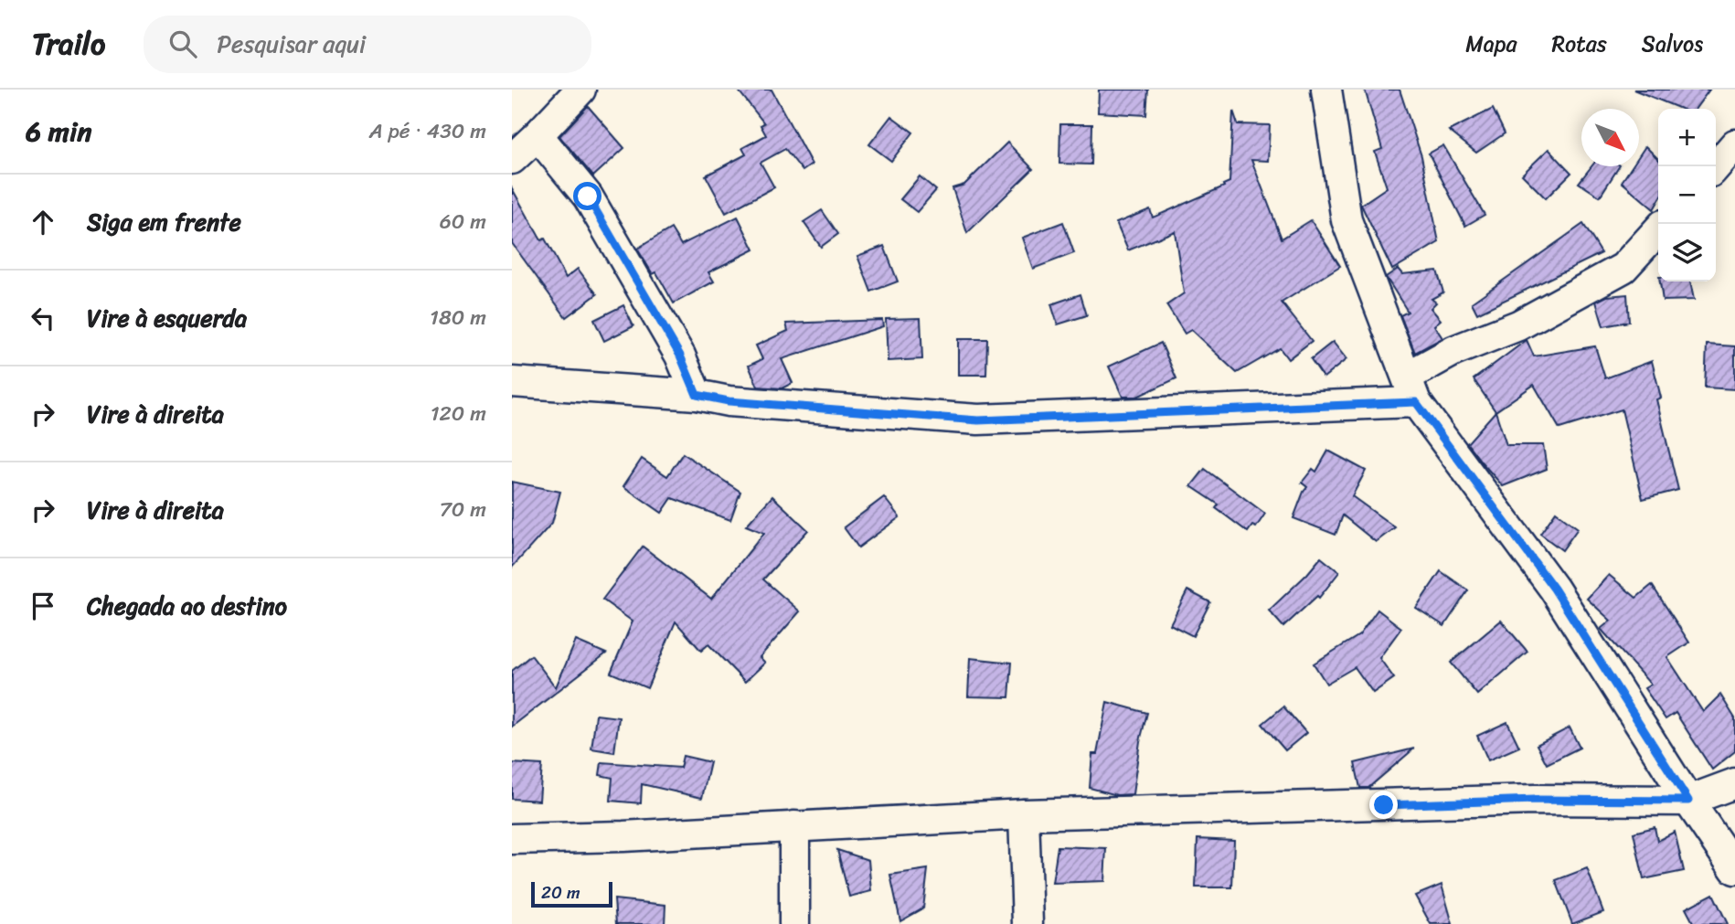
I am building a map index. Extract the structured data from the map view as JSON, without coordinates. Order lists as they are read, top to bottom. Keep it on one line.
{"scale_bar":"20 m","north":"bottom right","page":{"header":"Trailo","search":"Pesquisar aqui","nav":["Mapa","Rotas","Salvos"],"heading":["6 min","A pé · 430 m"],"map_buttons":["+","−"],"list":[["Siga em frente","60 m"],["Vire à esquerda","180 m"],["Vire à direita","120 m"],["Vire à direita","70 m"],"Chegada ao destino"],"scale":"20 m"}}
